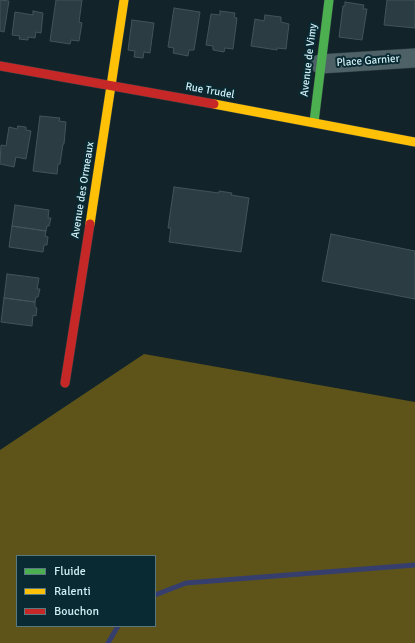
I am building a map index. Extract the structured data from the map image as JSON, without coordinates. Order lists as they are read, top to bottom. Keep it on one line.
{"streets":{"street":["Avenue de Vimy","Place Garnier","Rue Trudel","Avenue des Ormeaux"]},"crossings":[["Avenue de Vimy","Place Garnier"],["Avenue de Vimy","Rue Trudel"],["Rue Trudel","Avenue des Ormeaux"]],"legend":["Fluide","Ralenti","Bouchon"]}
